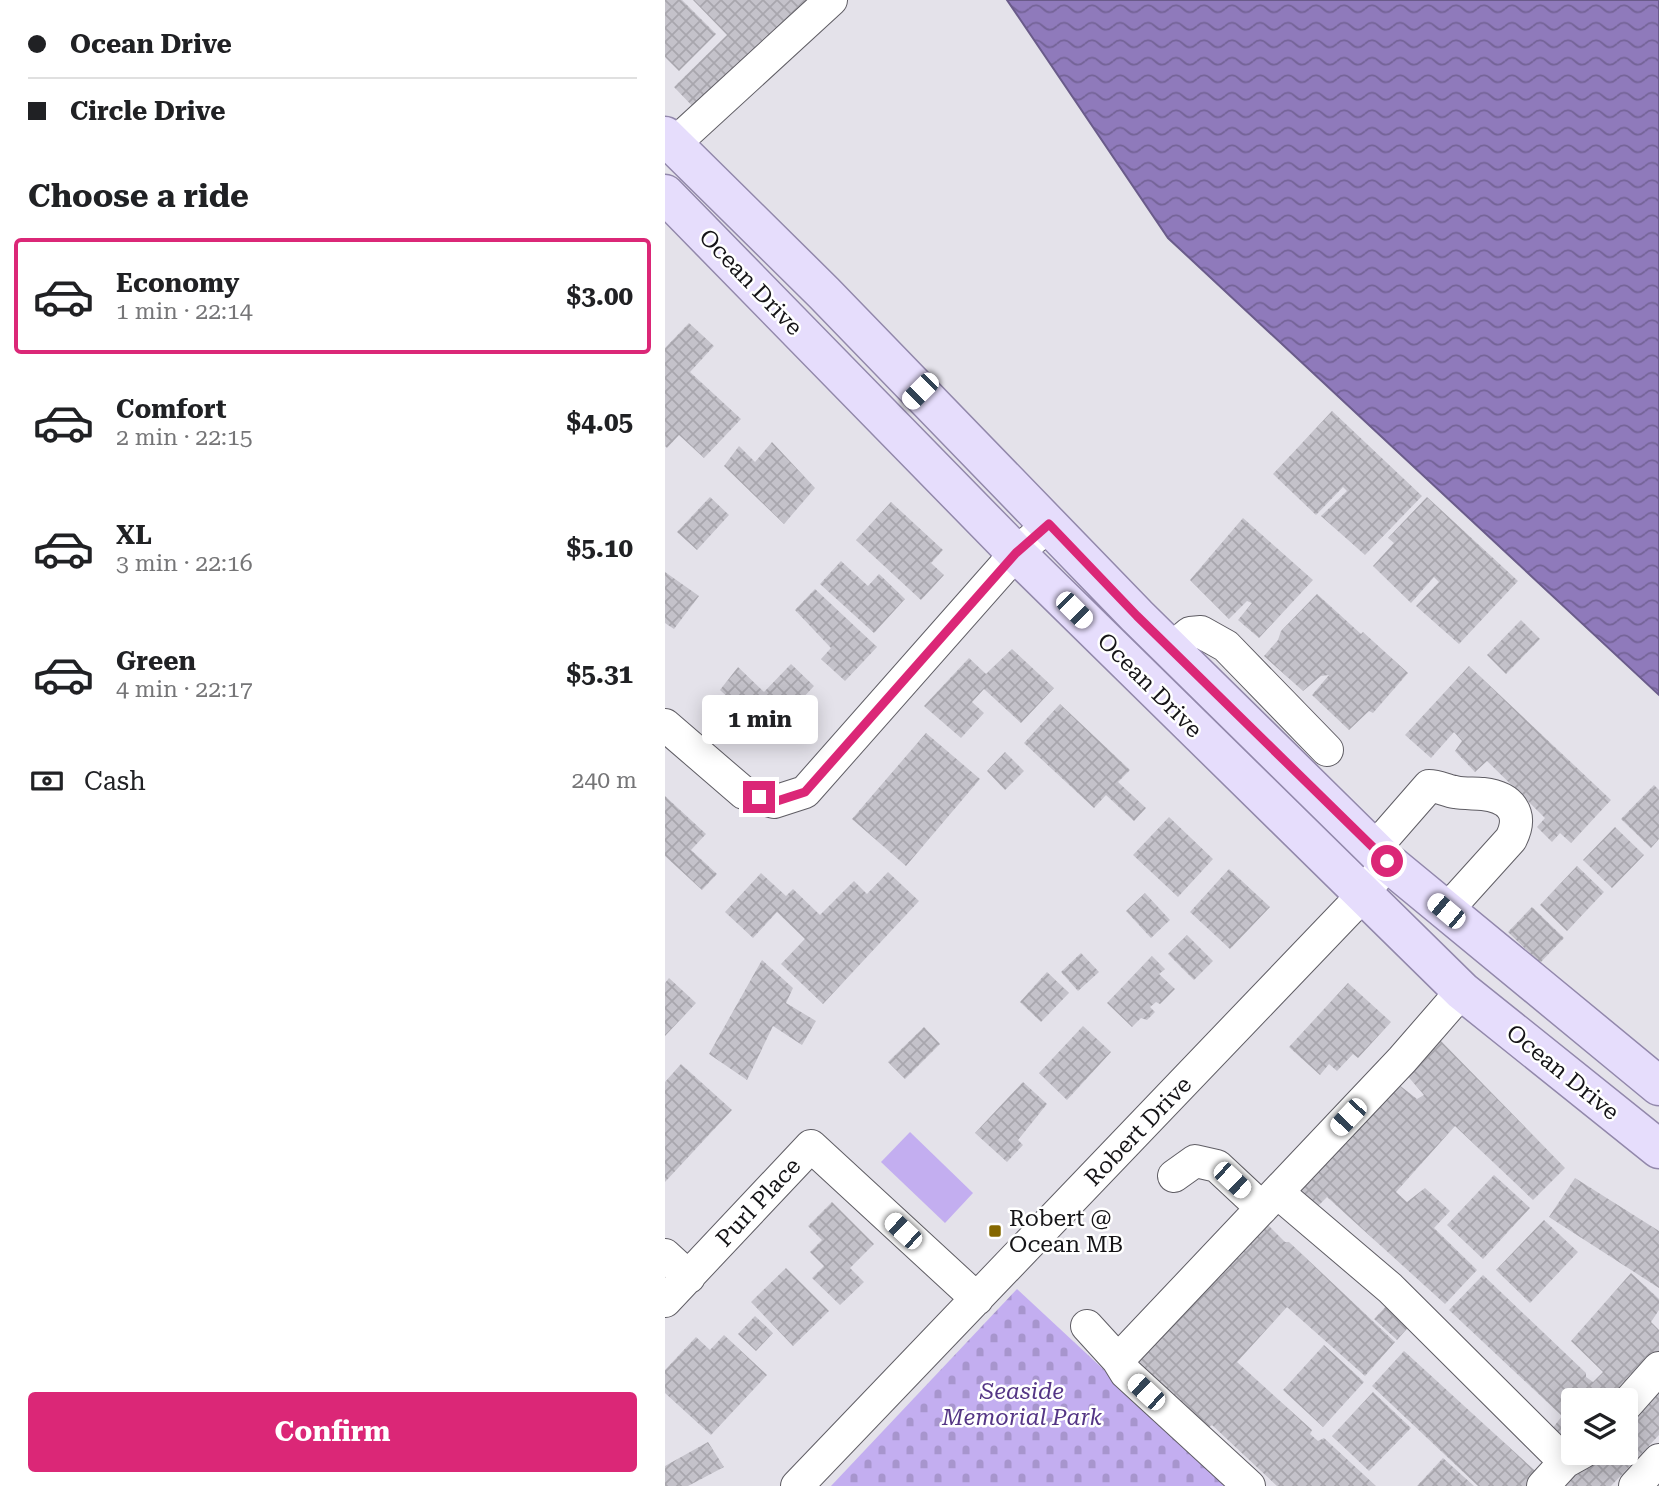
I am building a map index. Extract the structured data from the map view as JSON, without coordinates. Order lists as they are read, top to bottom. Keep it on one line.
{"streets":{"main road":["Ocean Drive"],"street":["Robert Drive","Purl Place"]},"crossings":[["Ocean Drive","Robert Drive"],["Robert Drive","Purl Place"]],"parks":["Seaside Memorial Park"],"places":{"transit":["Robert @ Ocean MB"]},"page":{"banner":["Ocean Drive","Circle Drive"],"heading":"Choose a ride","list":[{"name":"Economy","note":"1 min · 22:14","value":"$3.00"},{"name":"Comfort","note":"2 min · 22:15","value":"$4.05"},{"name":"XL","note":"3 min · 22:16","value":"$5.10"},{"name":"Green","note":"4 min · 22:17","value":"$5.31"}],"bubble":"1 min","pay":["Cash","240 m"],"buttons":"Confirm"}}
